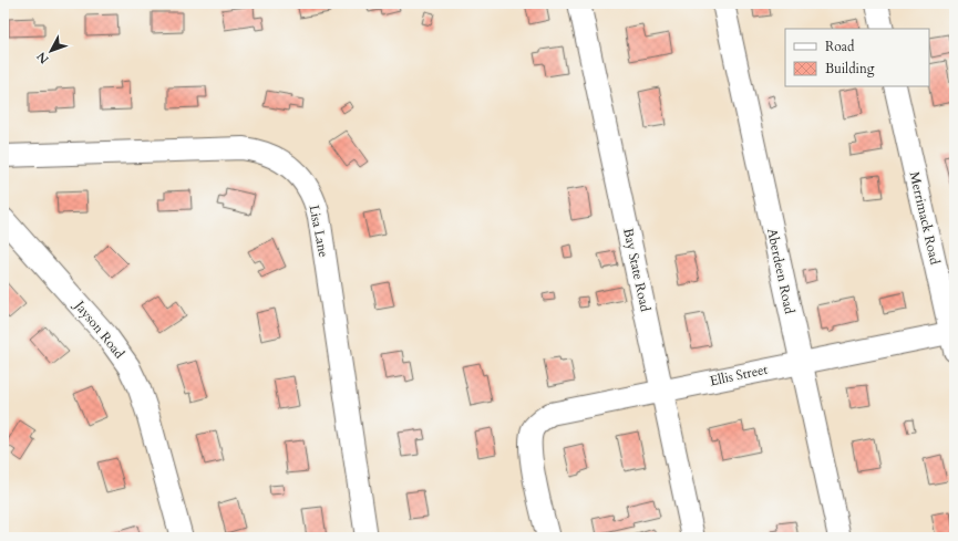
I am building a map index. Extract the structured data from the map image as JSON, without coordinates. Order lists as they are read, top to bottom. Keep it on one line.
{"streets":{"street":["Merrimack Road","Lisa Lane","Bay State Road","Aberdeen Road","Jayson Road","Ellis Street"]},"crossings":[["Merrimack Road","Ellis Street"],["Bay State Road","Ellis Street"],["Aberdeen Road","Ellis Street"]],"legend":["Road","Building"],"north":"bottom left"}
